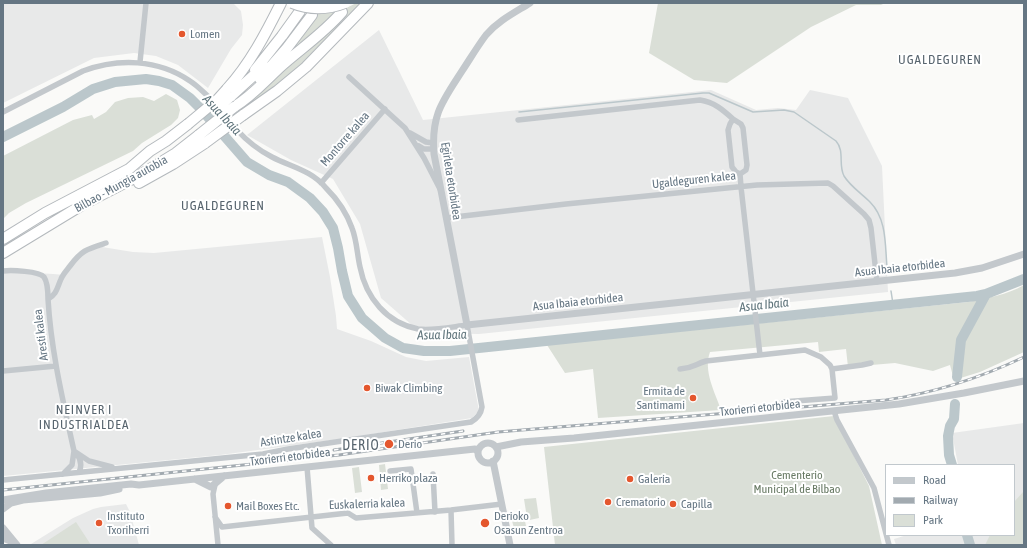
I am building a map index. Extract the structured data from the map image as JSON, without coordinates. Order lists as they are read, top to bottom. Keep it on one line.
{"streets":{"highway":["Bilbao - Mungia autobia"],"street":["Montorre kalea","Ugaldeguren kalea","Egirleta etorbidea","Asua Ibaia etorbidea","Aresti kalea","Txorierri etorbidea","Astintze kalea","Euskalerria kalea"]},"crossings":[["Montorre kalea","Asua Ibaia etorbidea"],["Ugaldeguren kalea","Egirleta etorbidea"],["Ugaldeguren kalea","Asua Ibaia etorbidea"],["Egirleta etorbidea","Asua Ibaia etorbidea"],["Egirleta etorbidea","Astintze kalea"],["Asua Ibaia etorbidea","Astintze kalea"],["Aresti kalea","Astintze kalea"]],"districts":["UGALDEGUREN","UGALDEGUREN","NEINVER I INDUSTRIALDEA","DERIO"],"water":["Asua Ibaia"],"parks":["Cementerio Municipal de Bilbao"],"places":["Lomen","Biwak Climbing","Ermita de Santimami","Derio","Herriko plaza","Galería","Crematorio","Capilla","Mail Boxes Etc.","Instituto Txoriherri","Derioko Osasun Zentroa"],"legend":["Road","Railway","Park"]}
